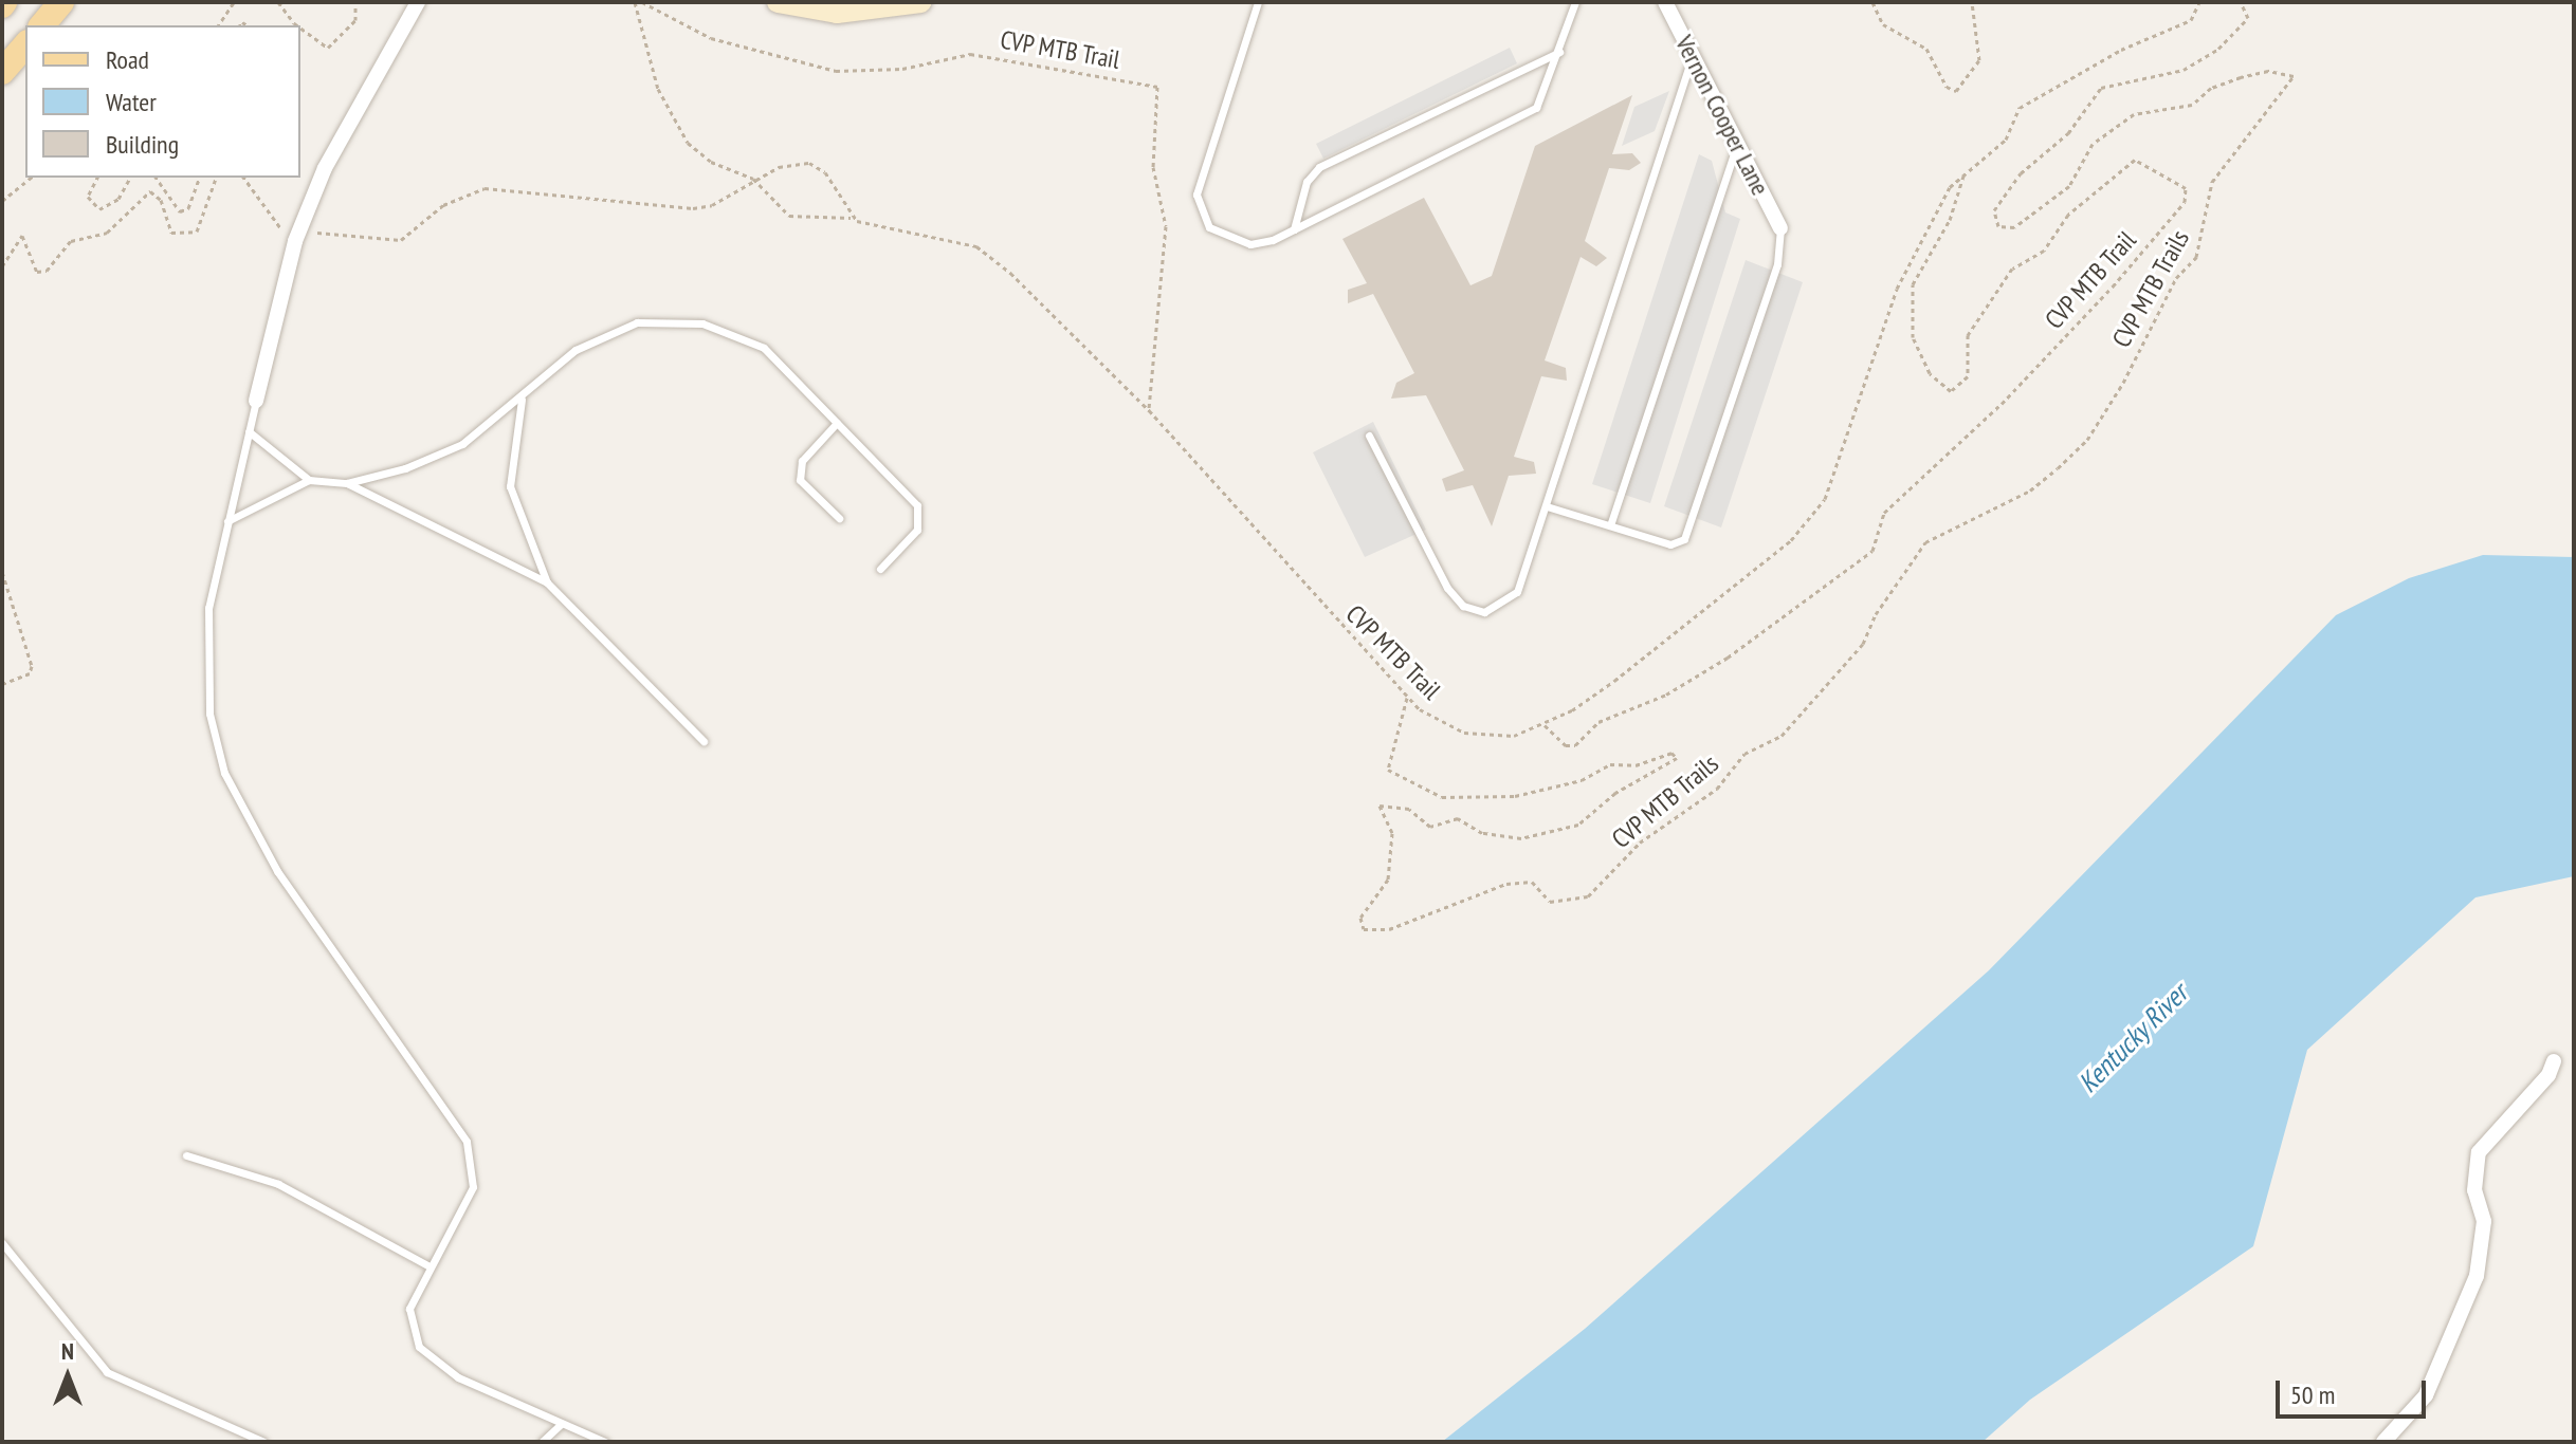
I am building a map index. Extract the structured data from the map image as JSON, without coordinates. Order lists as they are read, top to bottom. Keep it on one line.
{"streets":{"street":["Vernon Cooper Lane"],"path":["CVP MTB Trail","CVP MTB Trails"]},"crossings":[["CVP MTB Trail","CVP MTB Trails"]],"water":["Kentucky River"],"legend":["Road","Water","Building"],"scale_bar":"50 m","north":"top"}
